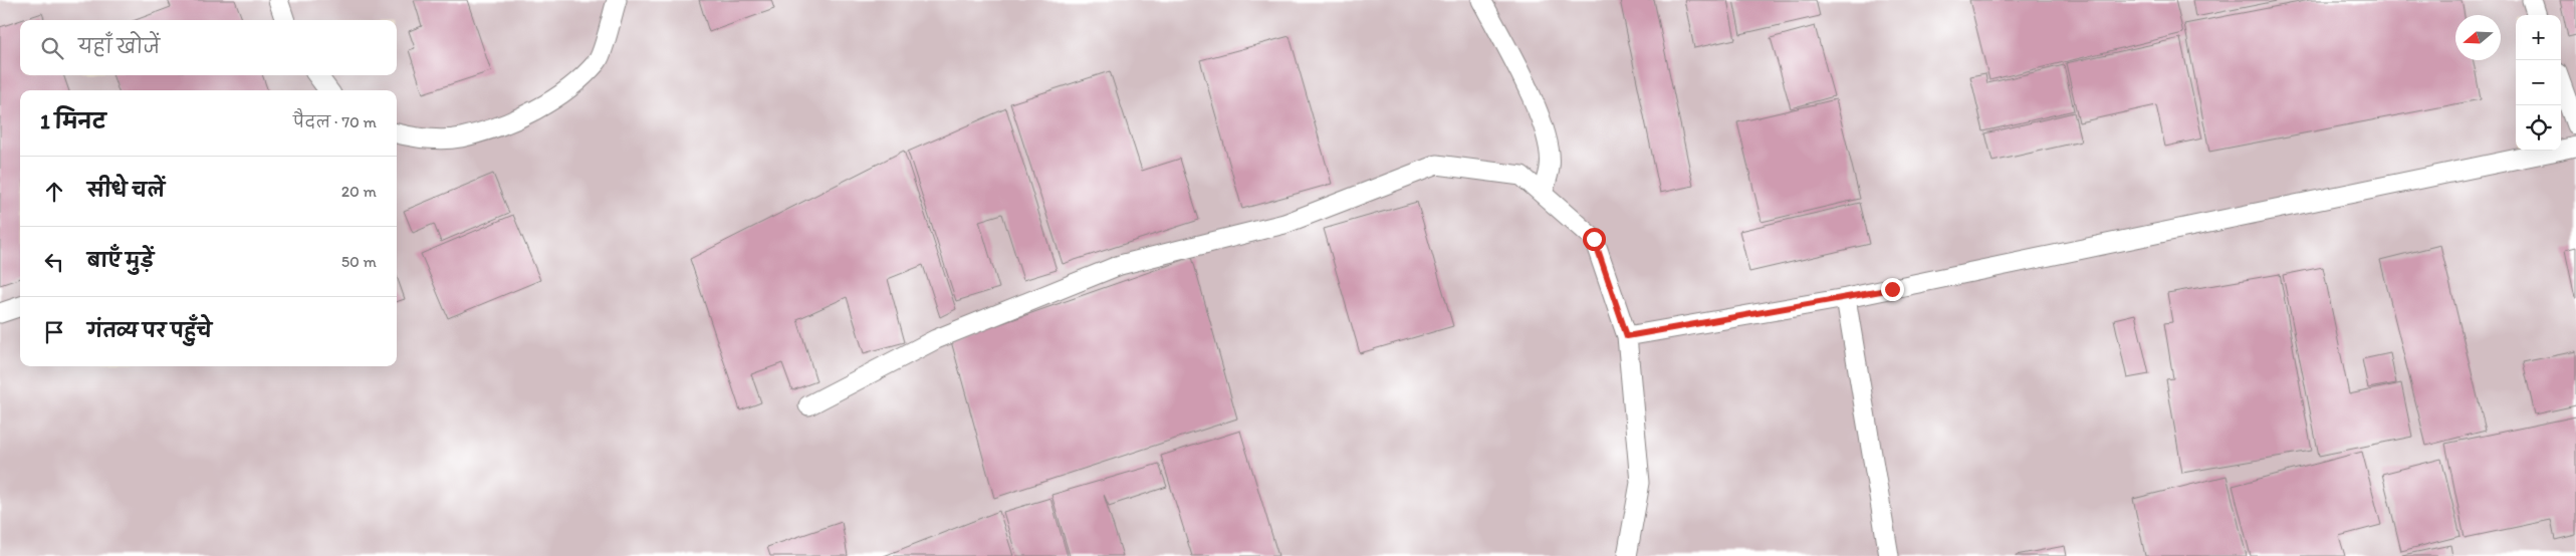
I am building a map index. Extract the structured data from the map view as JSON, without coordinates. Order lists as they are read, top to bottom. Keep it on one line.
{"north":"left","page":{"map_buttons":["+","−"],"search":"यहाँ खोजें","heading":["1 मिनट","पैदल · 70 m"],"list":[["सीधे चलें","20 m"],["बाएँ मुड़ें","50 m"],"गंतव्य पर पहुँचे"]}}
